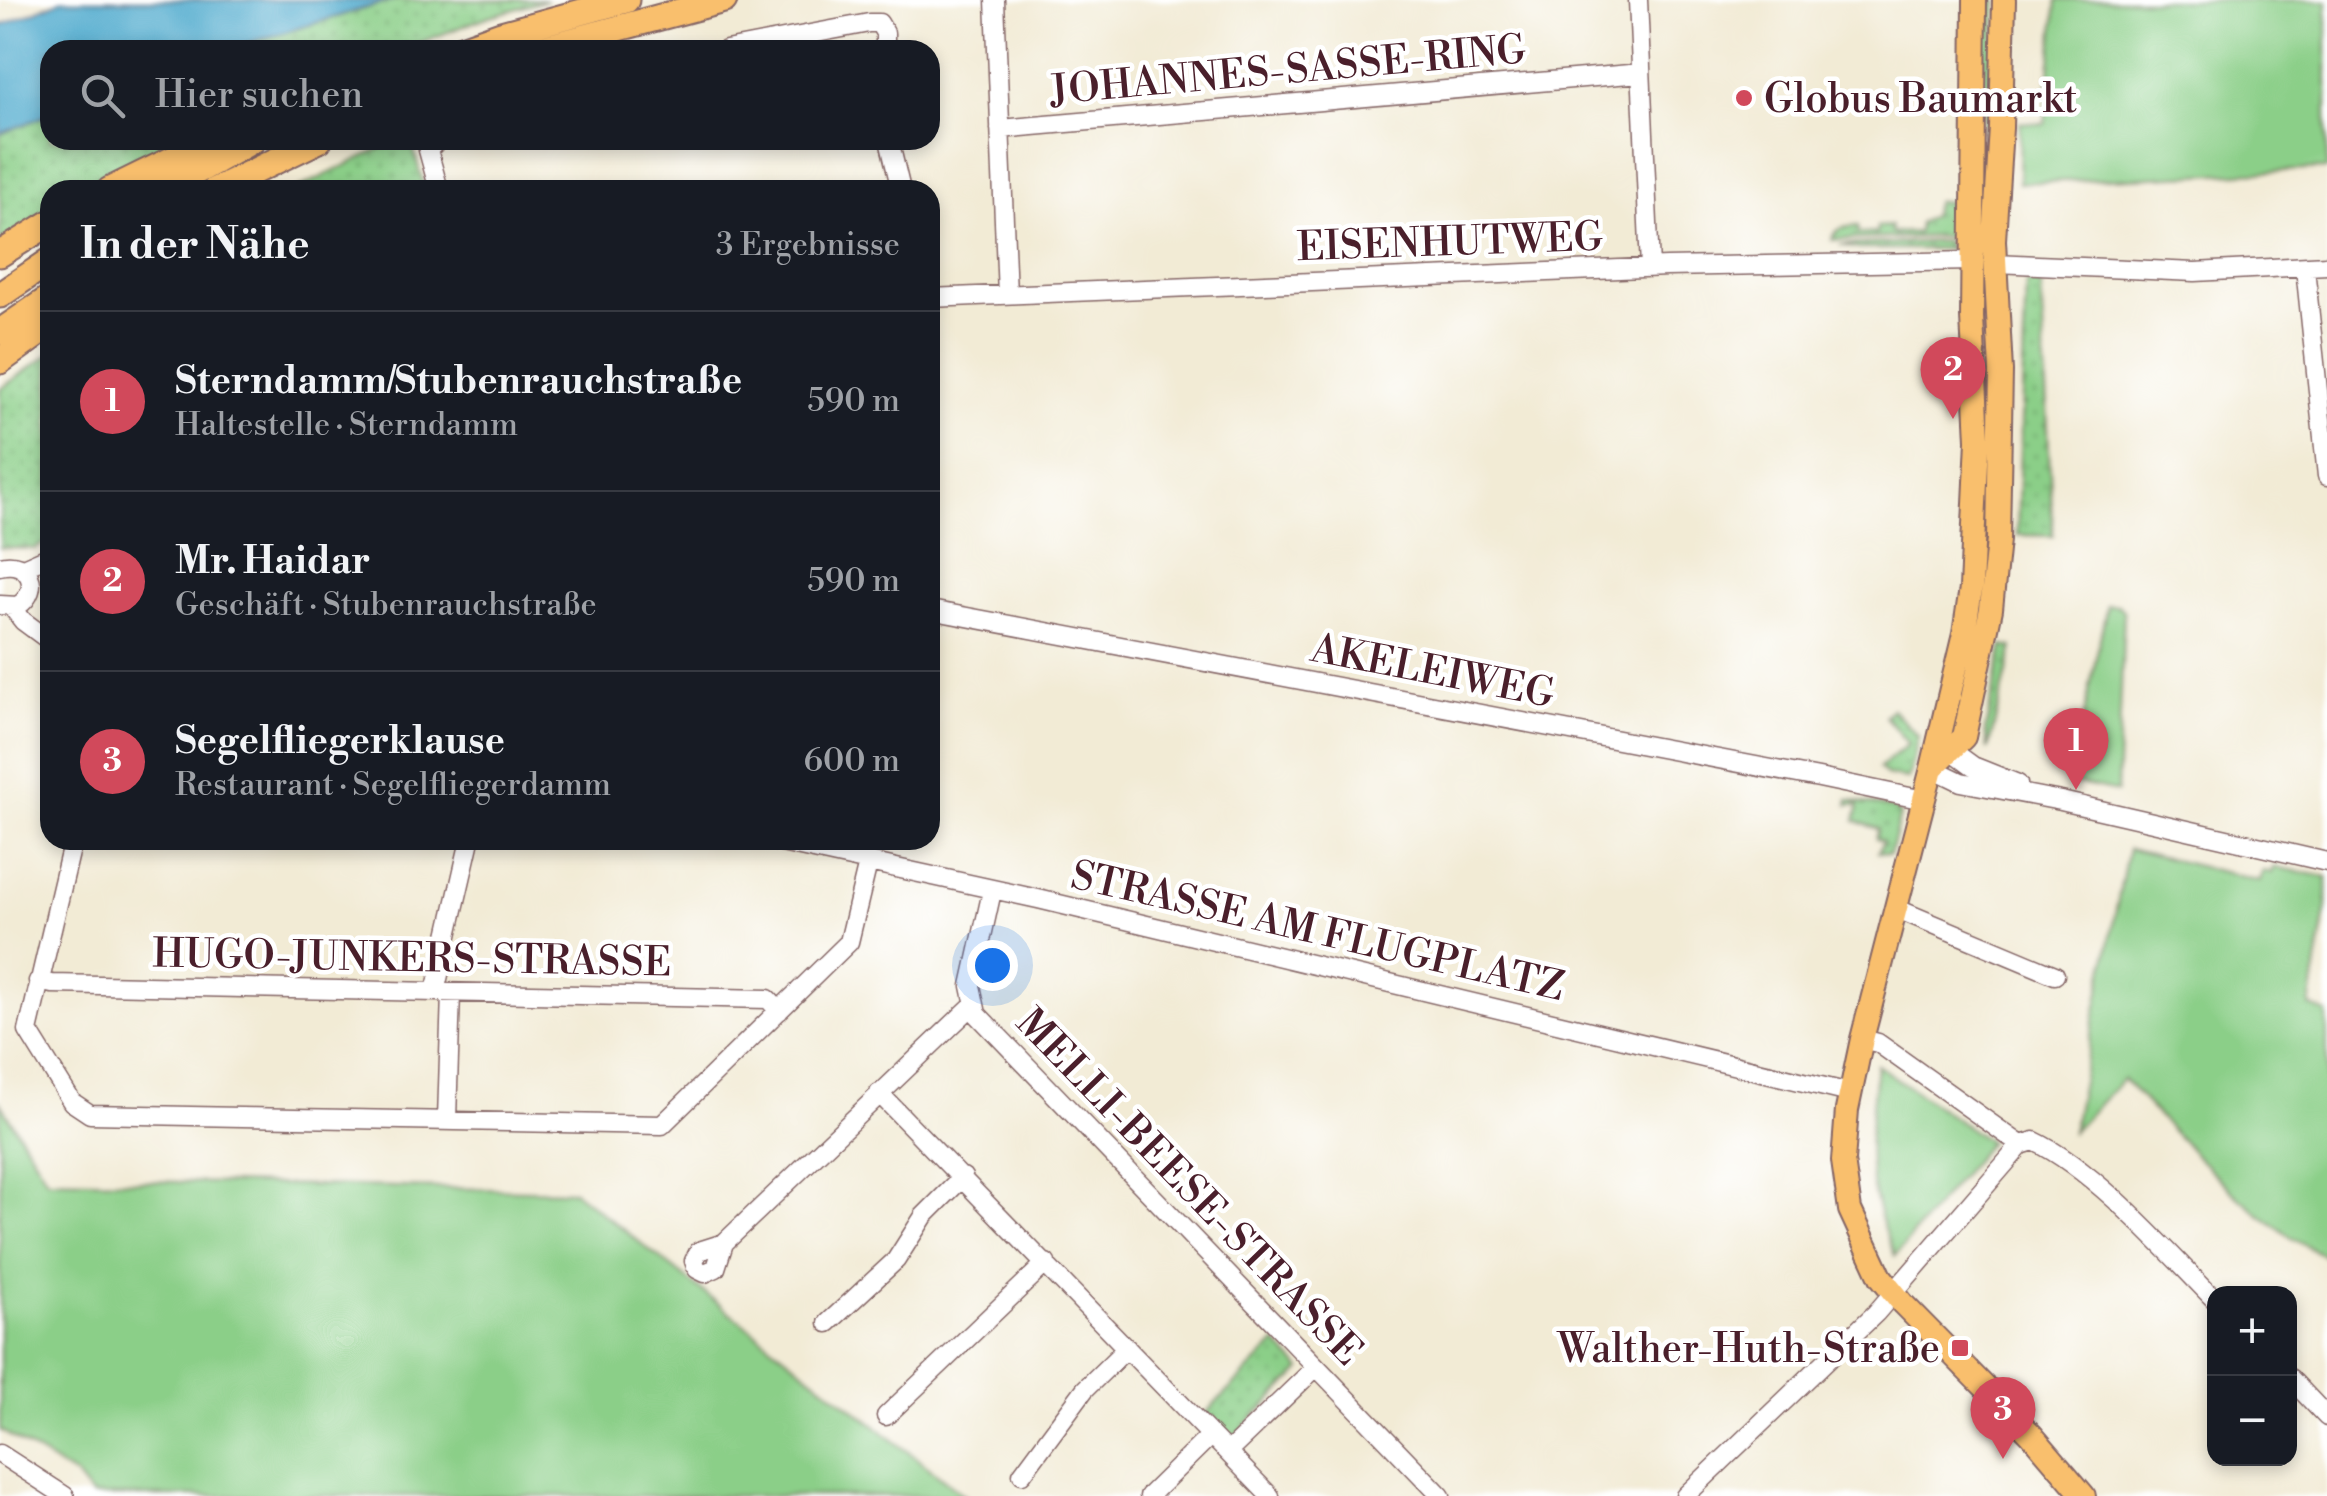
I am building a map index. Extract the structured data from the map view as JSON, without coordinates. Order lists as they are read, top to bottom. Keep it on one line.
{"streets":{"street":["JOHANNES-SASSE-RING","EISENHUTWEG","AKELEIWEG","STRASSE AM FLUGPLATZ","HUGO-JUNKERS-STRASSE","MELLI-BEESE-STRASSE"]},"crossings":[["JOHANNES-SASSE-RING","EISENHUTWEG"],["STRASSE AM FLUGPLATZ","MELLI-BEESE-STRASSE"]],"places":{"other":["Globus Baumarkt"],"transit":["Walther-Huth-Straße"]},"page":{"search":"Hier suchen","heading":["In der Nähe","3 Ergebnisse"],"list":[{"mark":"1","name":"Sterndamm/Stubenrauchstraße","note":"Haltestelle · Sterndamm","value":"590 m"},{"mark":"2","name":"Mr. Haidar","note":"Geschäft · Stubenrauchstraße","value":"590 m"},{"mark":"3","name":"Segelfliegerklause","note":"Restaurant · Segelfliegerdamm","value":"600 m"}],"pins":["2","1","3"],"map_buttons":["+","−"]}}
